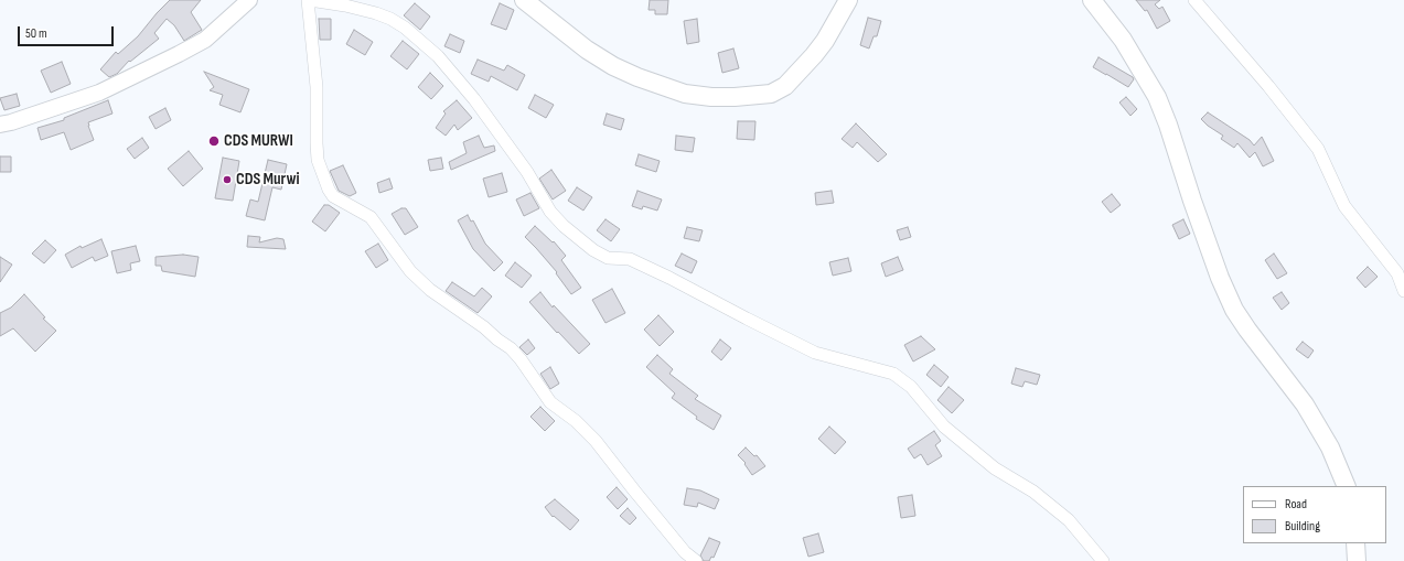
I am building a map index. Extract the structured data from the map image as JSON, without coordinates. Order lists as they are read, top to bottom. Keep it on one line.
{"places":["CDS MURWI","CDS Murwi"],"legend":["Road","Building"],"scale_bar":"50 m"}
